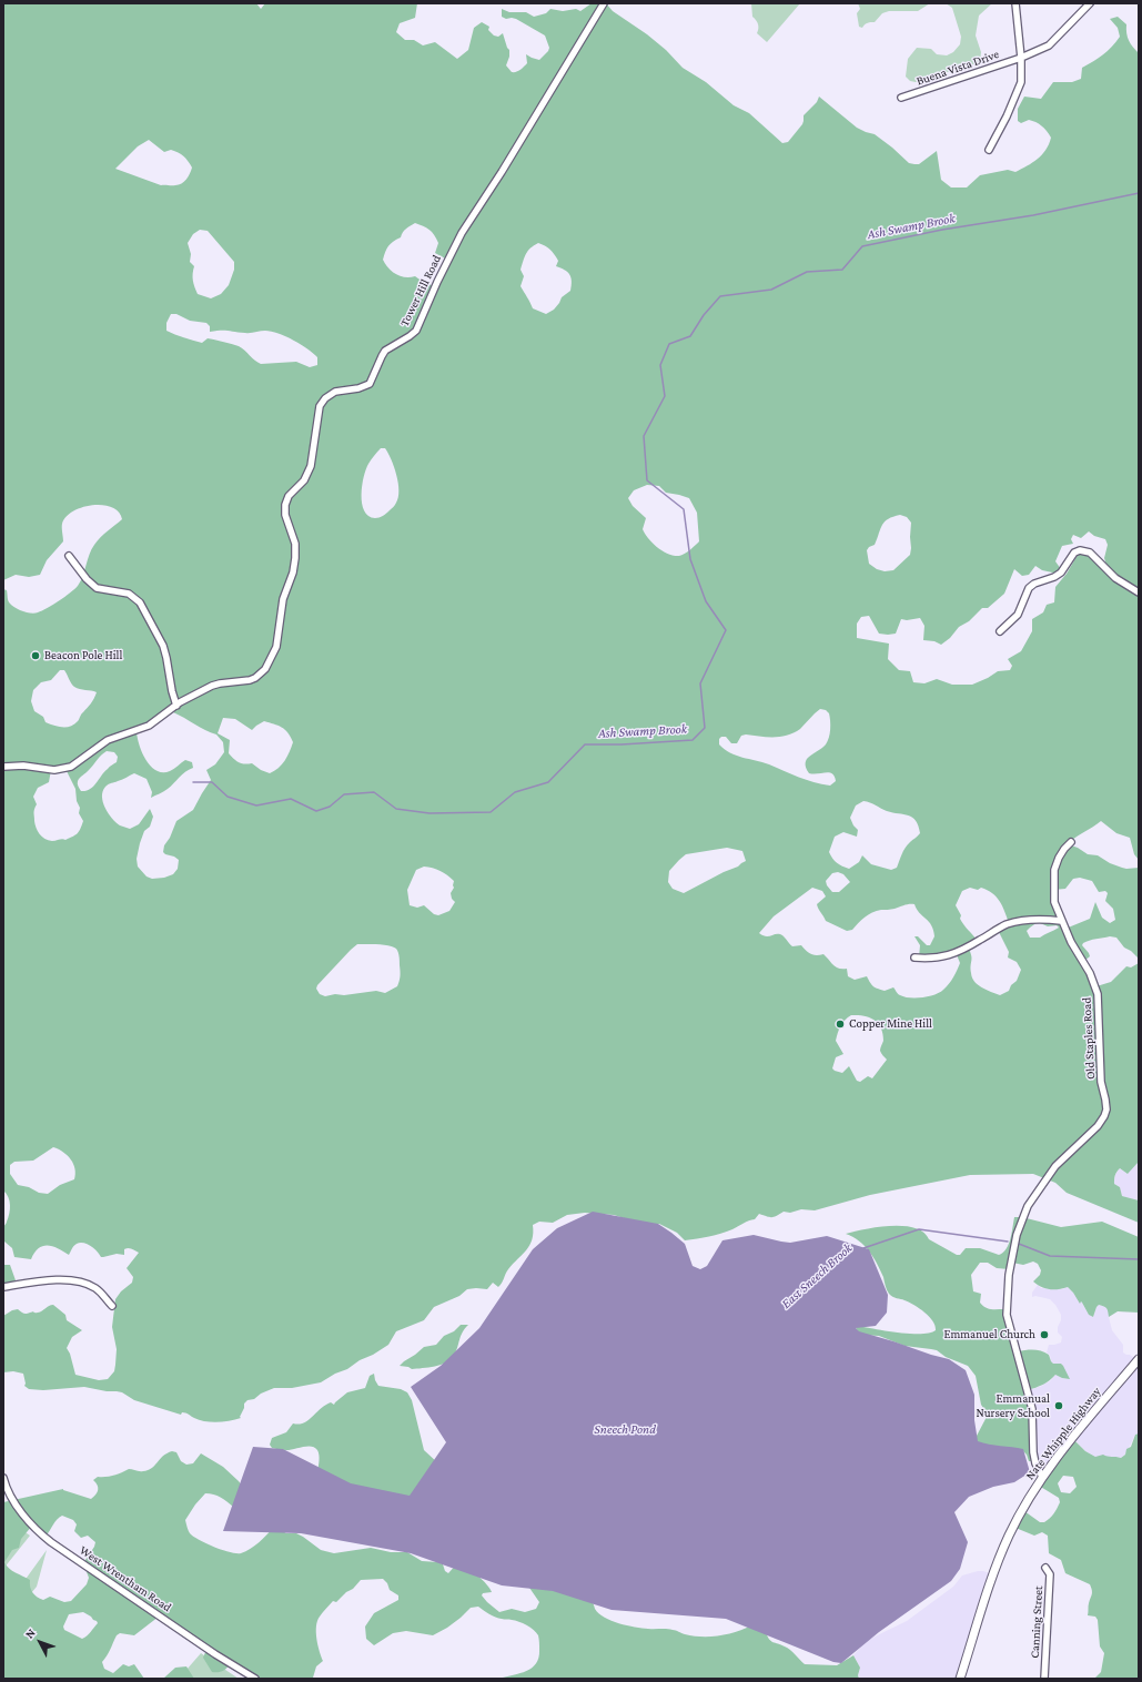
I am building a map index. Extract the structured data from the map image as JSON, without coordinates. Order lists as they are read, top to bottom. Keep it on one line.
{"streets":{"main road":["Nate Whipple Highway"],"street":["Buena Vista Drive","Tower Hill Road","Old Staples Road","West Wrentham Road","Canning Street"]},"crossings":[["Old Staples Road","Nate Whipple Highway"]],"water":["Ash Swamp Brook","East Sneech Brook","Sneech Pond"],"places":["Beacon Pole Hill","Copper Mine Hill","Emmanuel Church","Emmanual Nursery School"],"north":"top left"}
